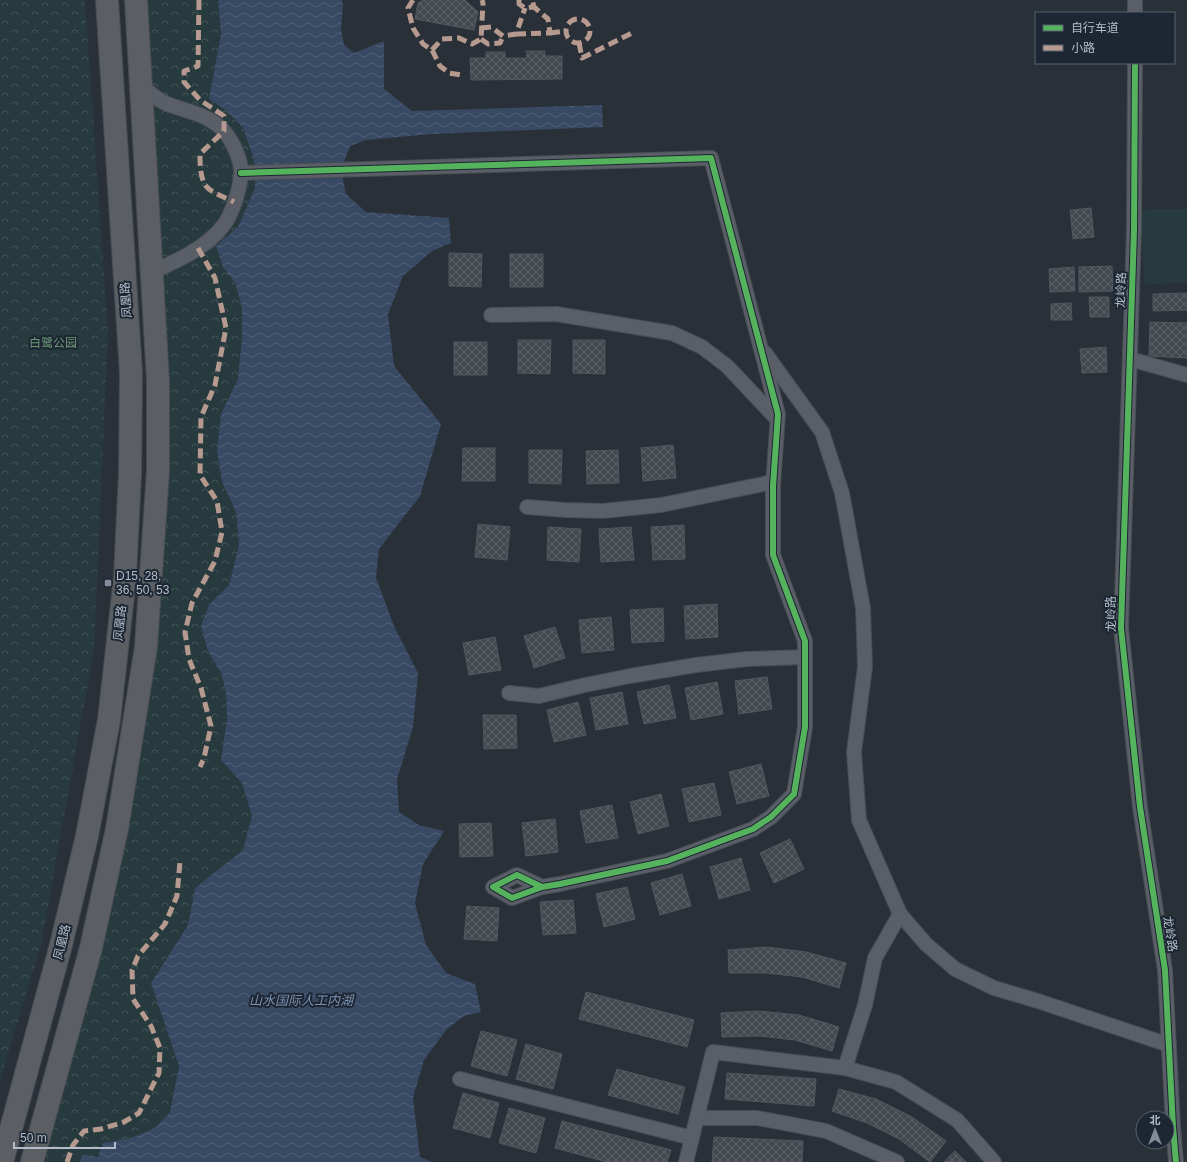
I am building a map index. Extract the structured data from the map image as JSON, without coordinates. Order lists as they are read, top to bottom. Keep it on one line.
{"streets":{"highway":["凤凰路"],"street":["龙岭路"]},"water":["山水国际人工内湖"],"parks":["白鹭公园"],"places":{"transit":["D15, 28, 36, 50, 53"]},"legend":["自行车道","小路"],"scale_bar":"50 m","north":"top"}
